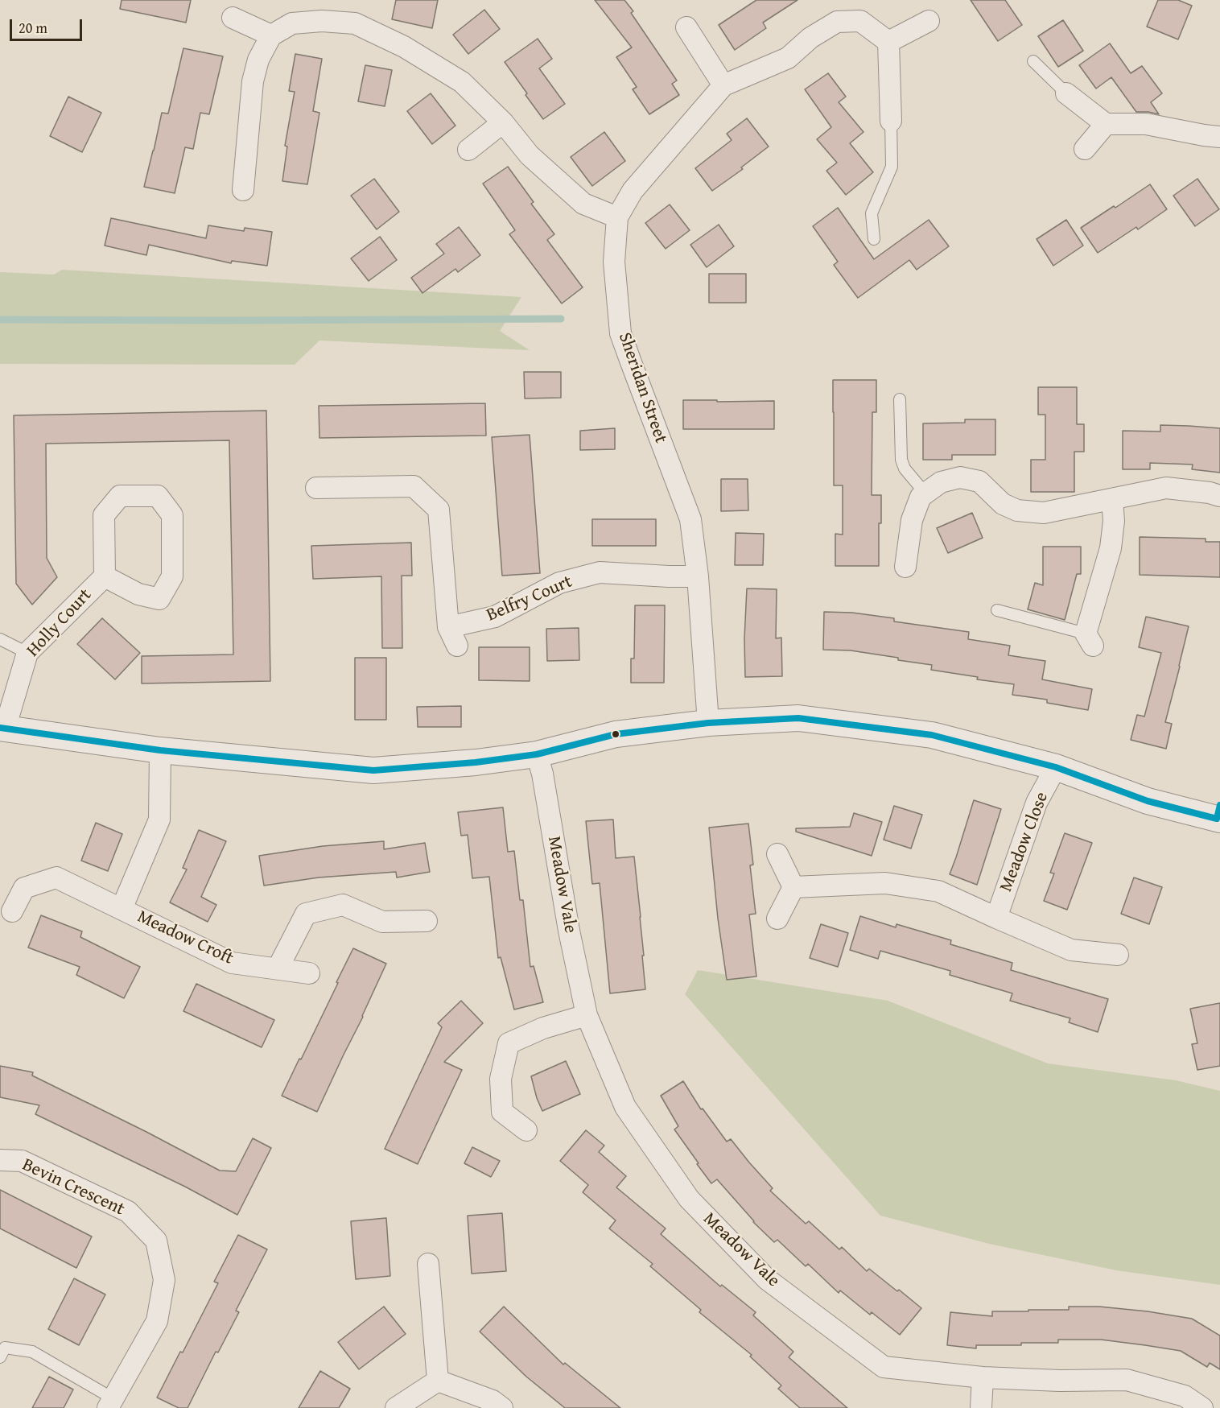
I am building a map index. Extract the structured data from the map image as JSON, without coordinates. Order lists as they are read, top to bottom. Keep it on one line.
{"streets":{"street":["Sheridan Street","Belfry Court","Holly Court","Meadow Close","Meadow Vale","Meadow Croft","Bevin Crescent"]},"crossings":[["Sheridan Street","Belfry Court"]],"scale_bar":"20 m"}
